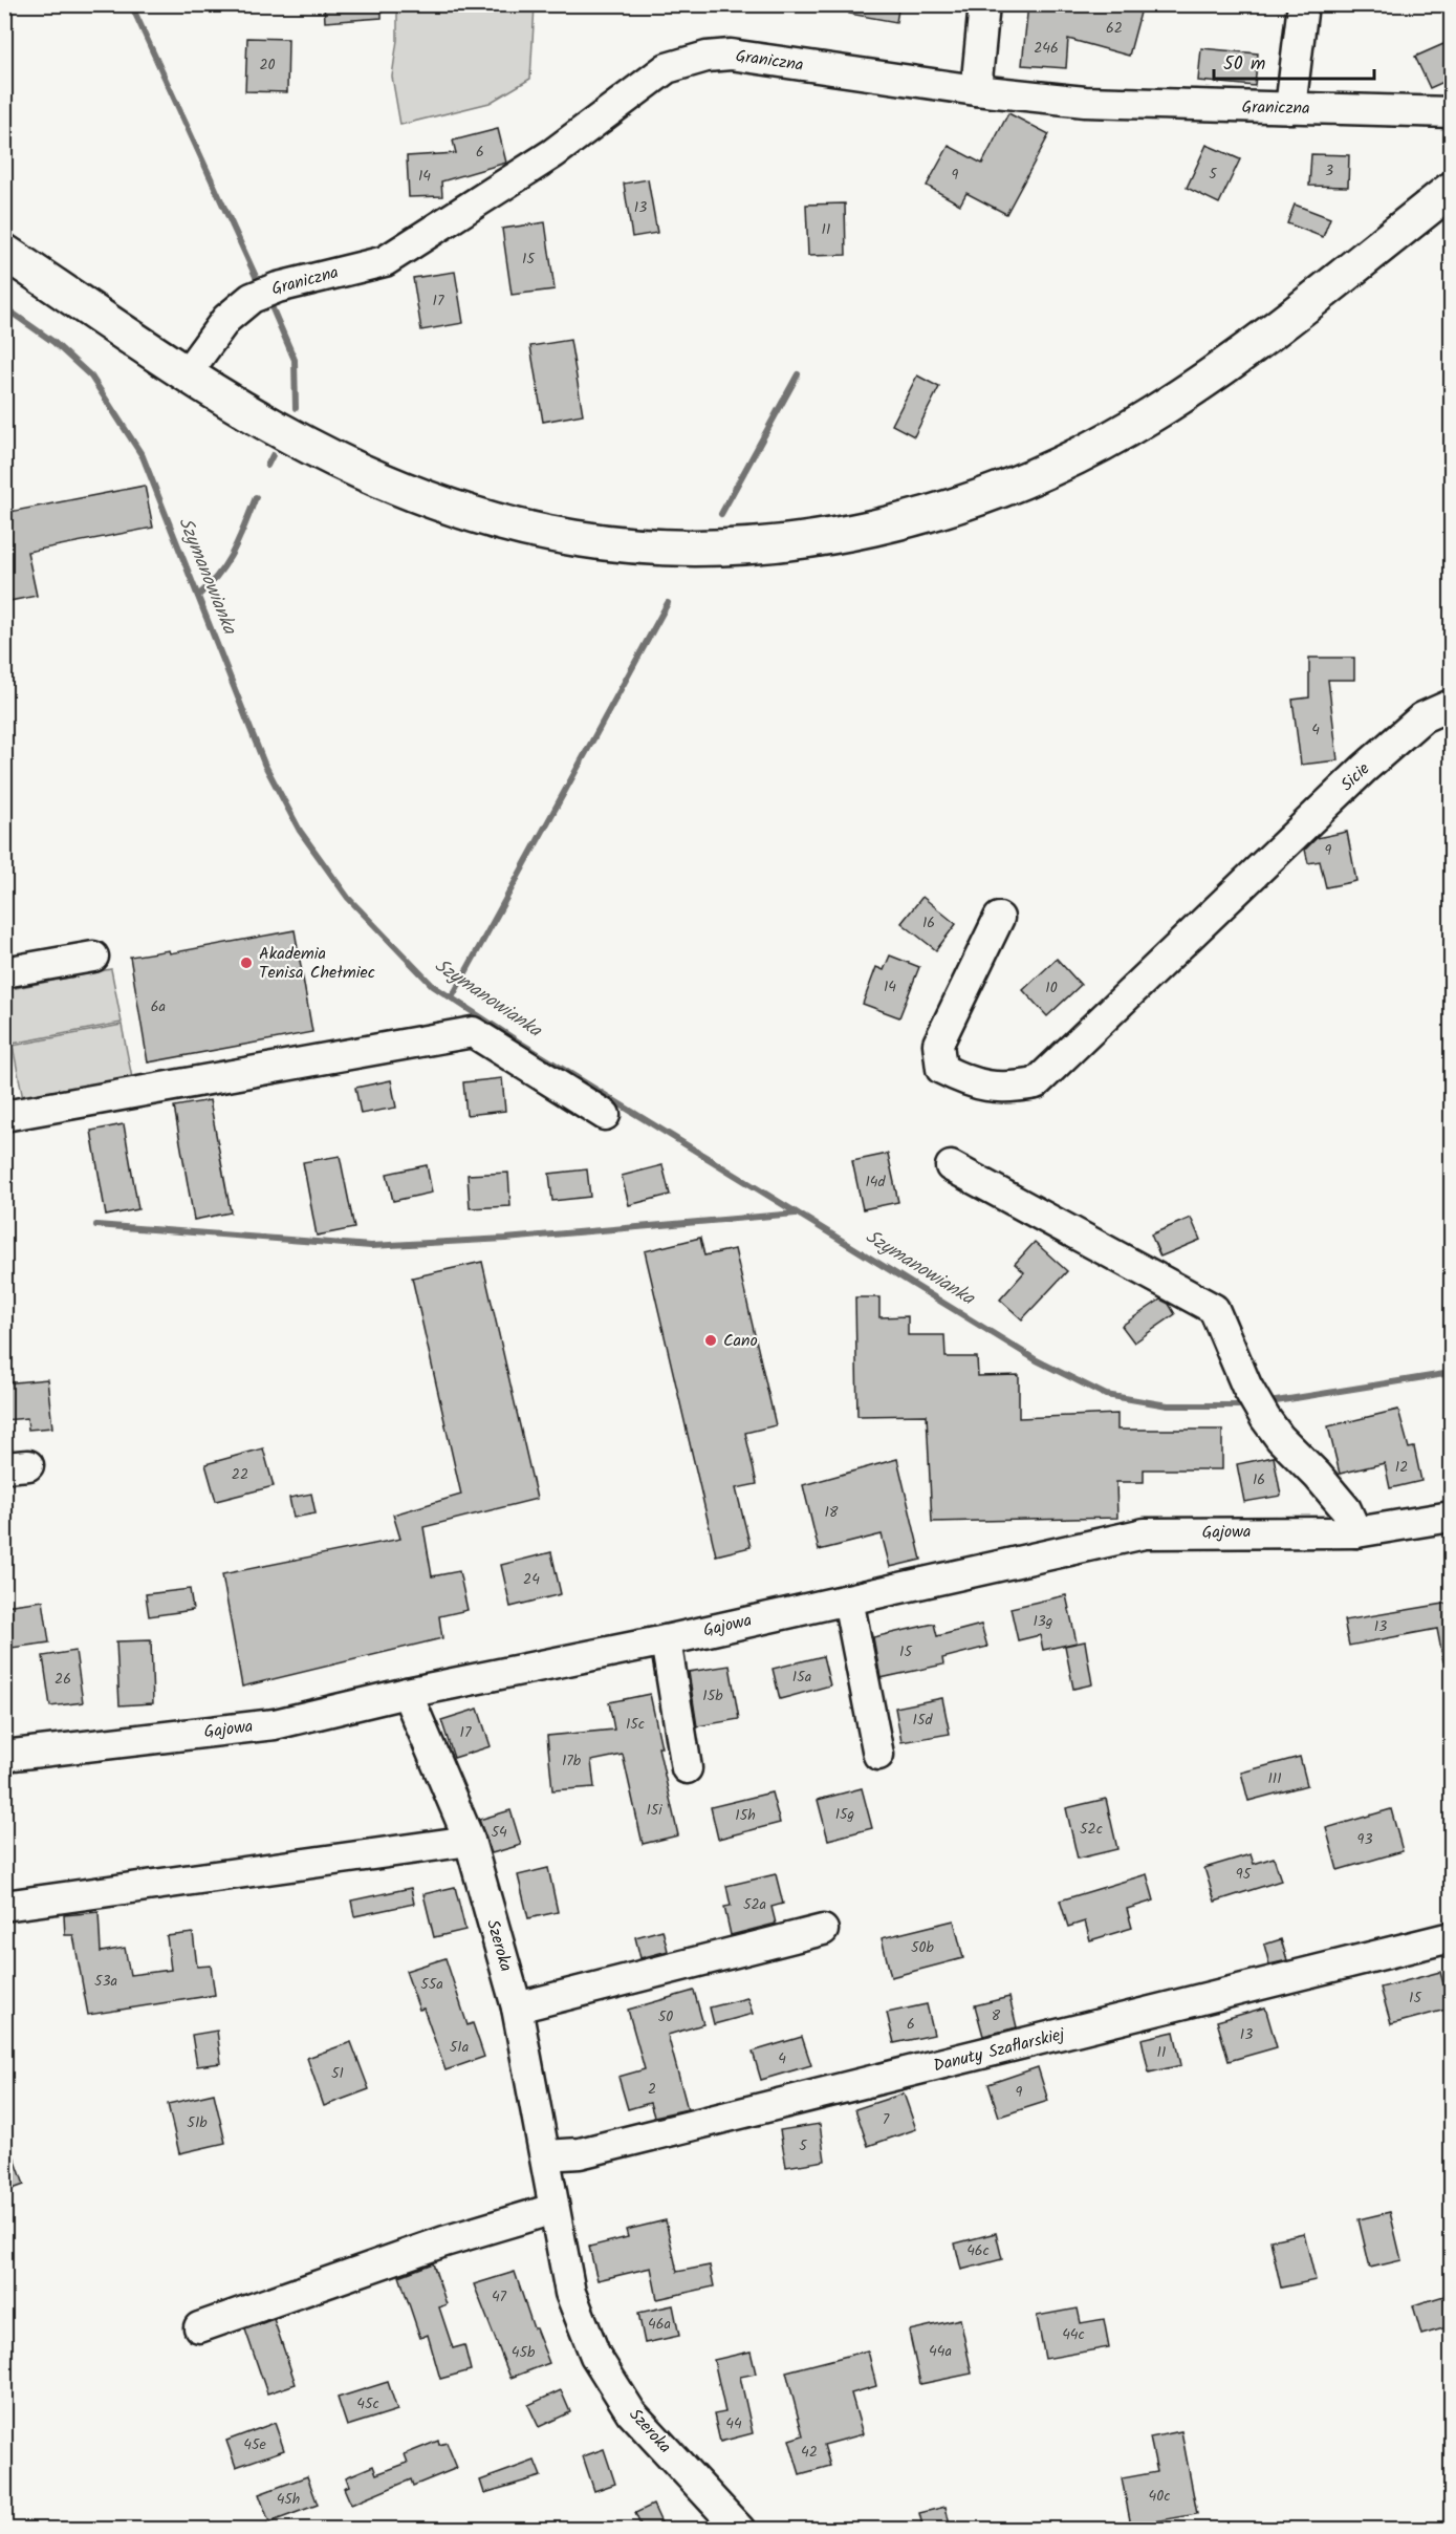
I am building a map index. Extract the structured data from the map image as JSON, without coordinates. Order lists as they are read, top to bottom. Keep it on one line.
{"streets":{"street":["Graniczna","Sicie","Gajowa","Szeroka","Danuty Szaflarskiej"]},"crossings":[["Gajowa","Szeroka"],["Szeroka","Danuty Szaflarskiej"]],"water":["Szymanowianka"],"places":["Akademia Tenisa Chełmiec","Cano"],"house_numbers":["62","246","20","6","3","5","9","14","13","11","15","17","4","9","16","14","10","6a","14d","12","22","16","18","24","13g","13","15","15a","26","15b","15d","15c","17","17b","111","15i","15g","15h","52c","54","93","95","52a","50b","53a","55a","15","8","50","6","13","51a","11","4","51","2","9","7","51b","5","46c","47","46a","44c","44a","45b","45c","44","45e","42","40c","45h"],"scale_bar":"50 m"}
